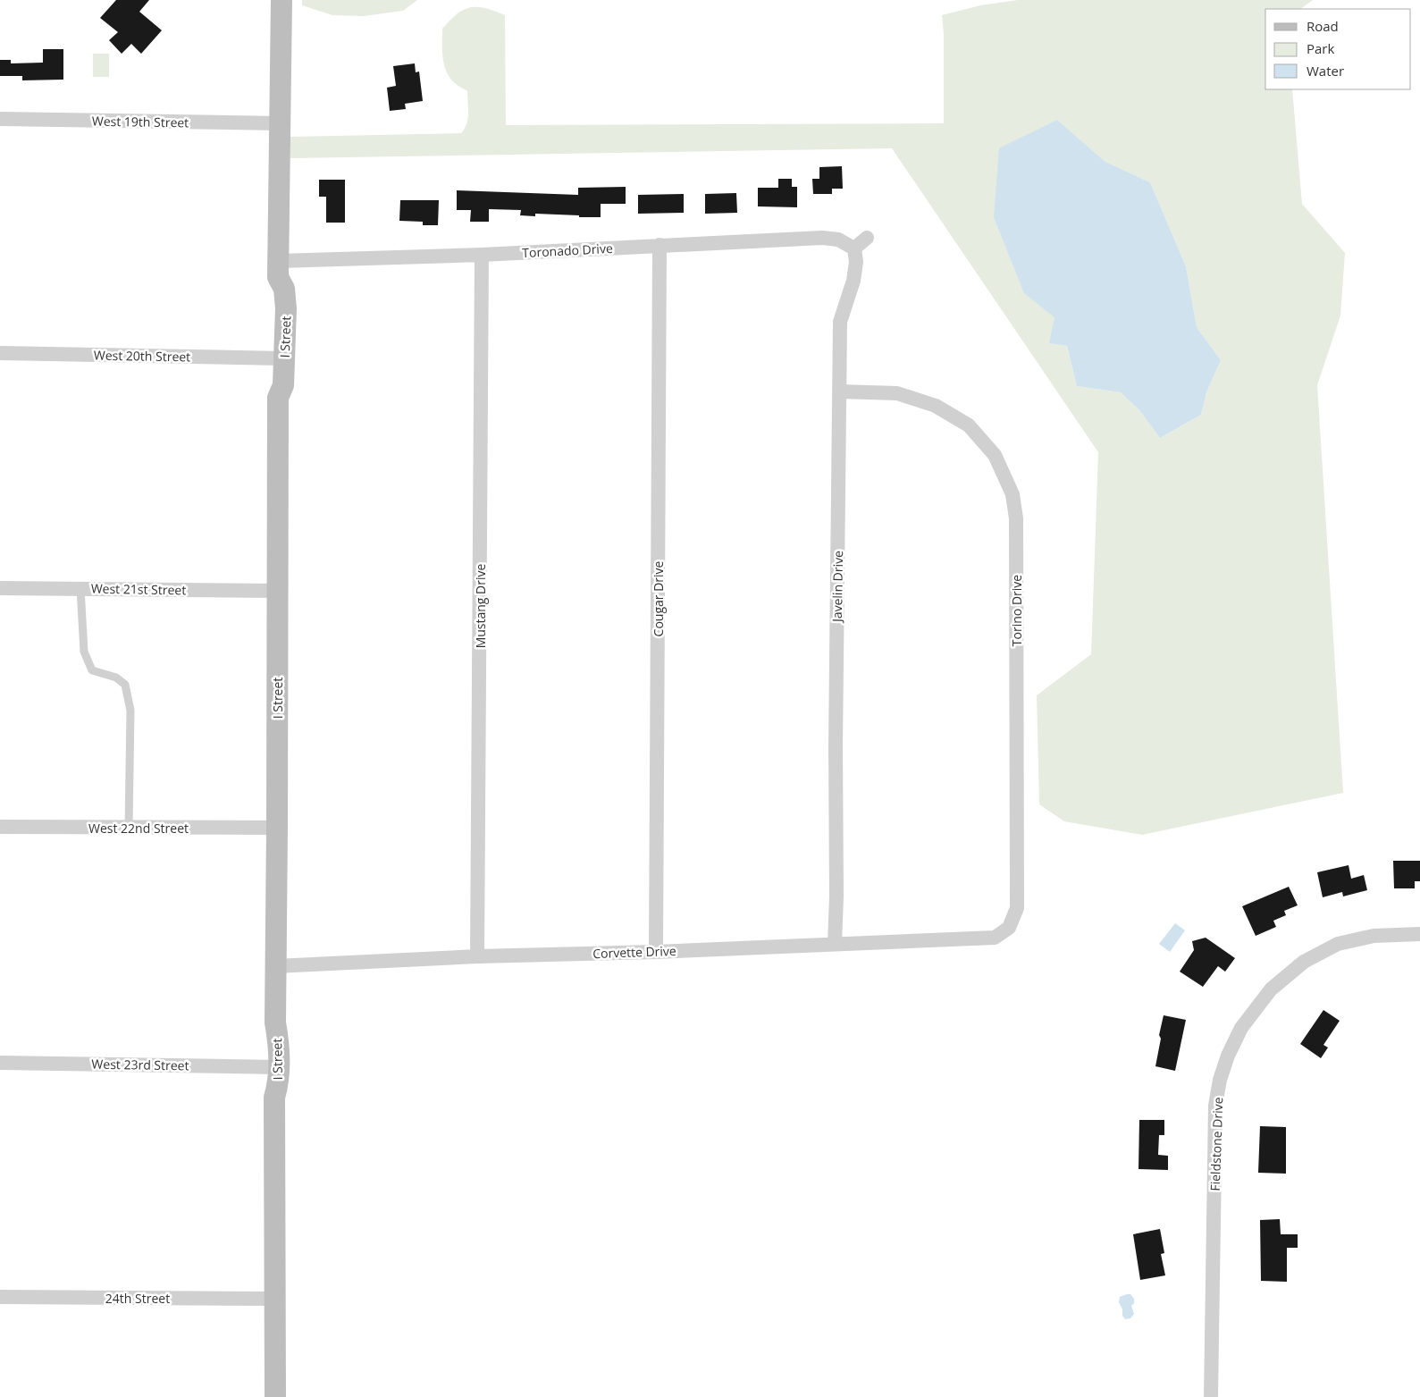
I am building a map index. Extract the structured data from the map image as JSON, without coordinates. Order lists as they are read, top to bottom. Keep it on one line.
{"streets":{"street":["West 19th Street","Toronado Drive","I Street","West 20th Street","Javelin Drive","West 21st Street","Cougar Drive","Mustang Drive","Torino Drive","West 22nd Street","Corvette Drive","West 23rd Street","Fieldstone Drive","24th Street"]},"crossings":[["West 19th Street","I Street"],["Toronado Drive","I Street"],["Toronado Drive","Javelin Drive"],["Toronado Drive","Cougar Drive"],["Toronado Drive","Mustang Drive"],["I Street","West 20th Street"],["I Street","West 21st Street"],["I Street","West 22nd Street"],["I Street","Corvette Drive"],["I Street","West 23rd Street"],["I Street","24th Street"],["Javelin Drive","Torino Drive"],["Javelin Drive","Corvette Drive"],["Cougar Drive","Corvette Drive"],["Mustang Drive","Corvette Drive"],["Torino Drive","Corvette Drive"]],"legend":["Road","Park","Water"]}
